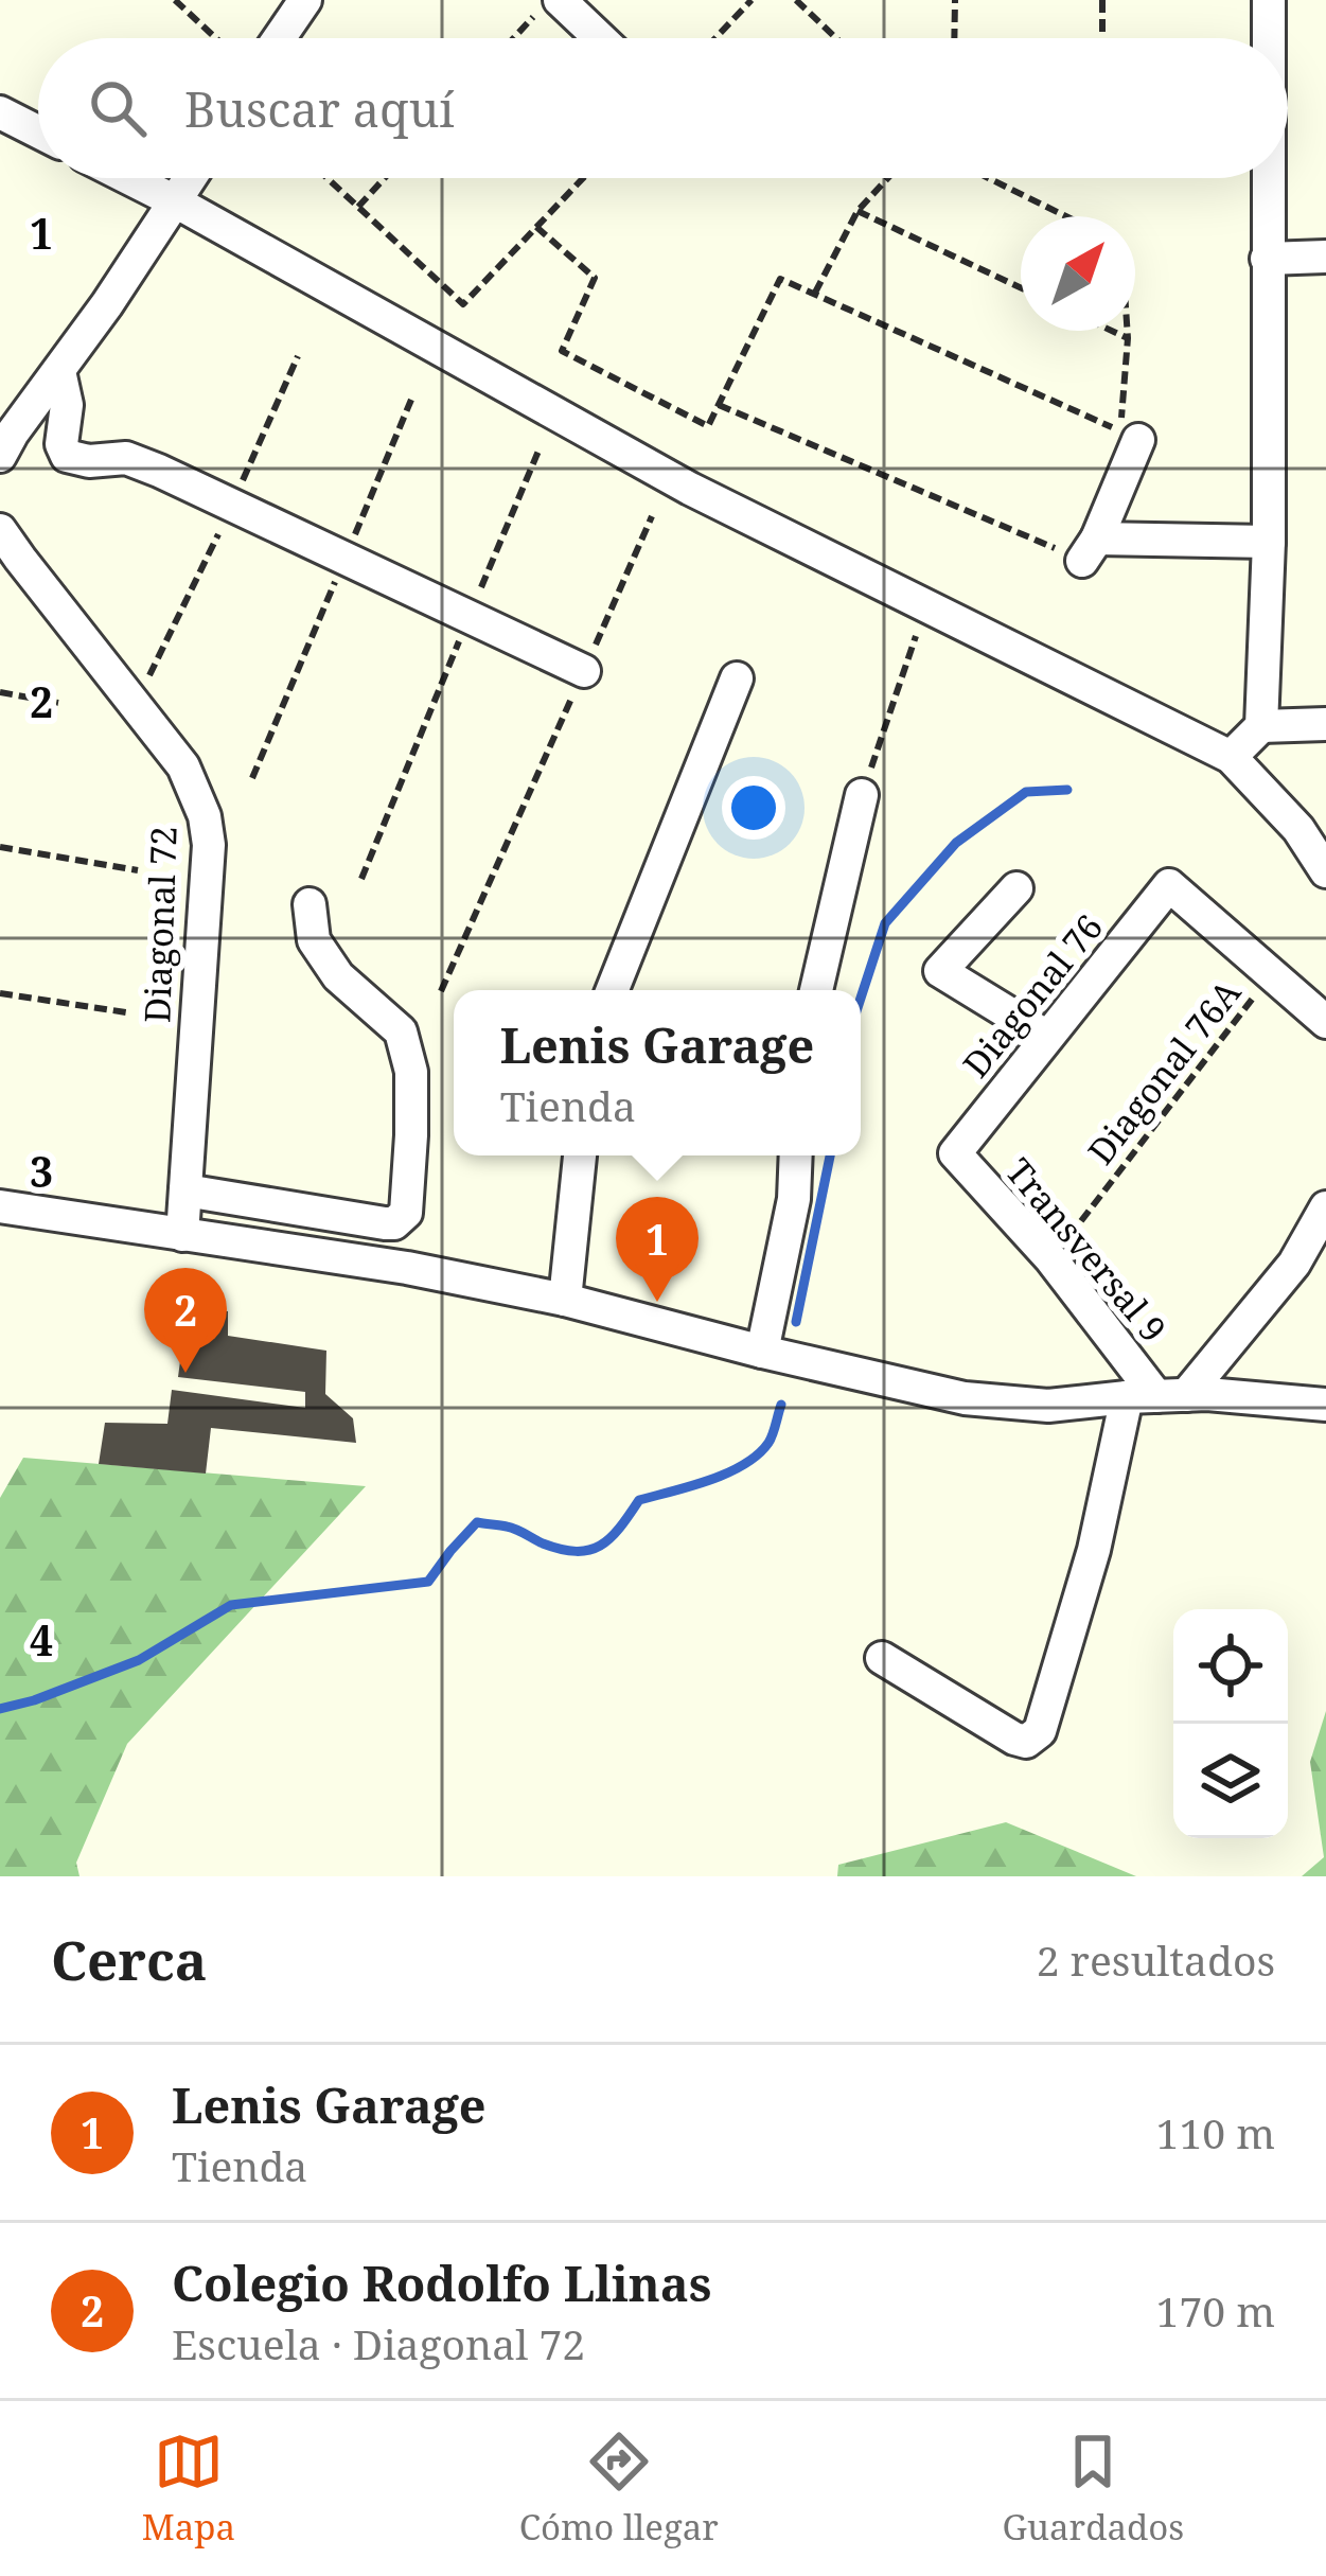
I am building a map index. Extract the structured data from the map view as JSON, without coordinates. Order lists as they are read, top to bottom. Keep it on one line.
{"streets":{"street":["Diagonal 72","Diagonal 76","Transversal 9"],"path":["Diagonal 76A"]},"crossings":[["Diagonal 76","Diagonal 76A"],["Diagonal 76","Transversal 9"],["Diagonal 76A","Transversal 9"]],"north":"top right","page":{"search":"Buscar aquí","popup":["Lenis Garage","Tienda"],"pins":["1","2"],"heading":["Cerca","2 resultados"],"list":[{"mark":"1","name":"Lenis Garage","note":"Tienda","value":"110 m"},{"mark":"2","name":"Colegio Rodolfo Llinas","note":"Escuela · Diagonal 72","value":"170 m"}],"nav":["Mapa","Cómo llegar","Guardados"]},"grid":{"rows":["1","2","3","4"]}}
